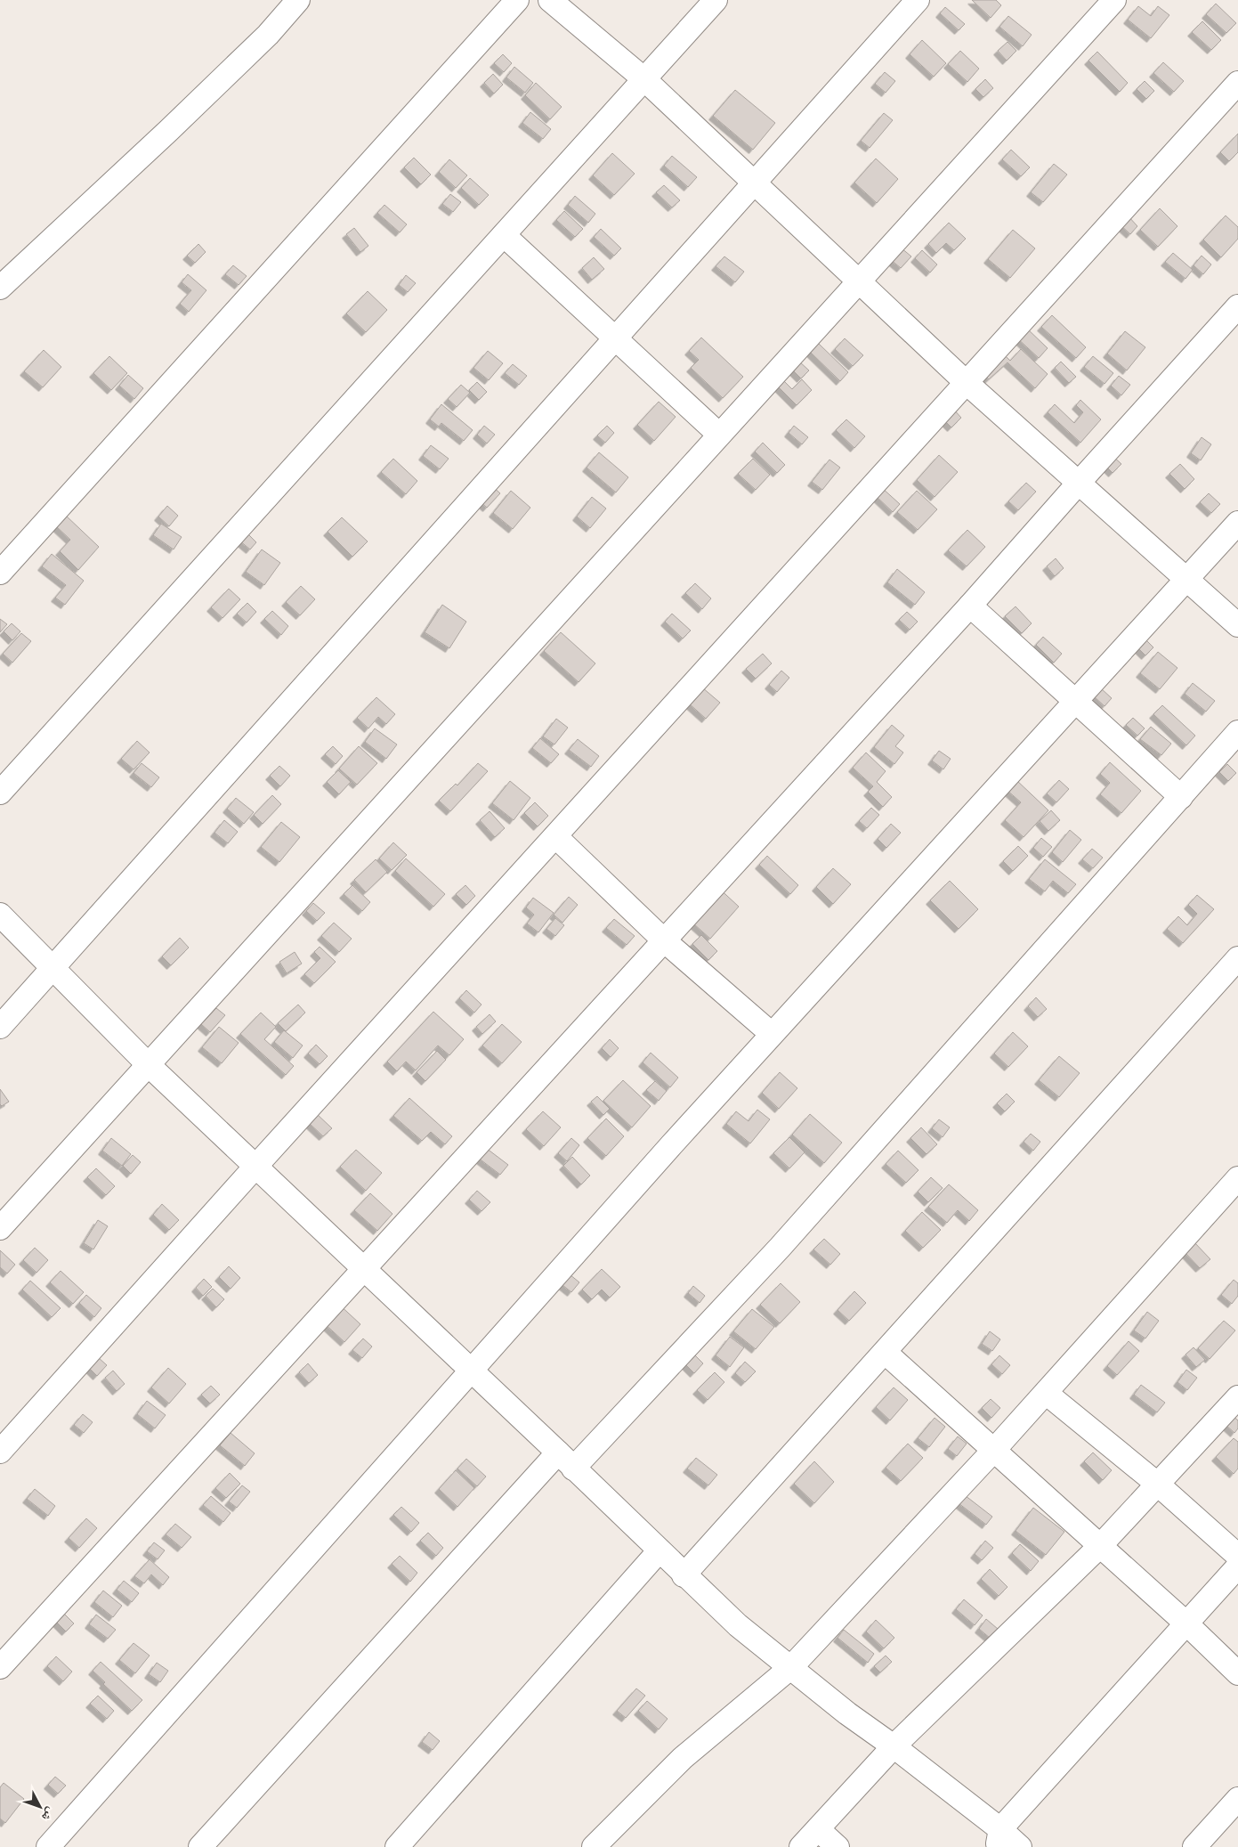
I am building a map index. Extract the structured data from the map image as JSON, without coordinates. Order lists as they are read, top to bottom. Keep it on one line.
{"north":"bottom right"}
